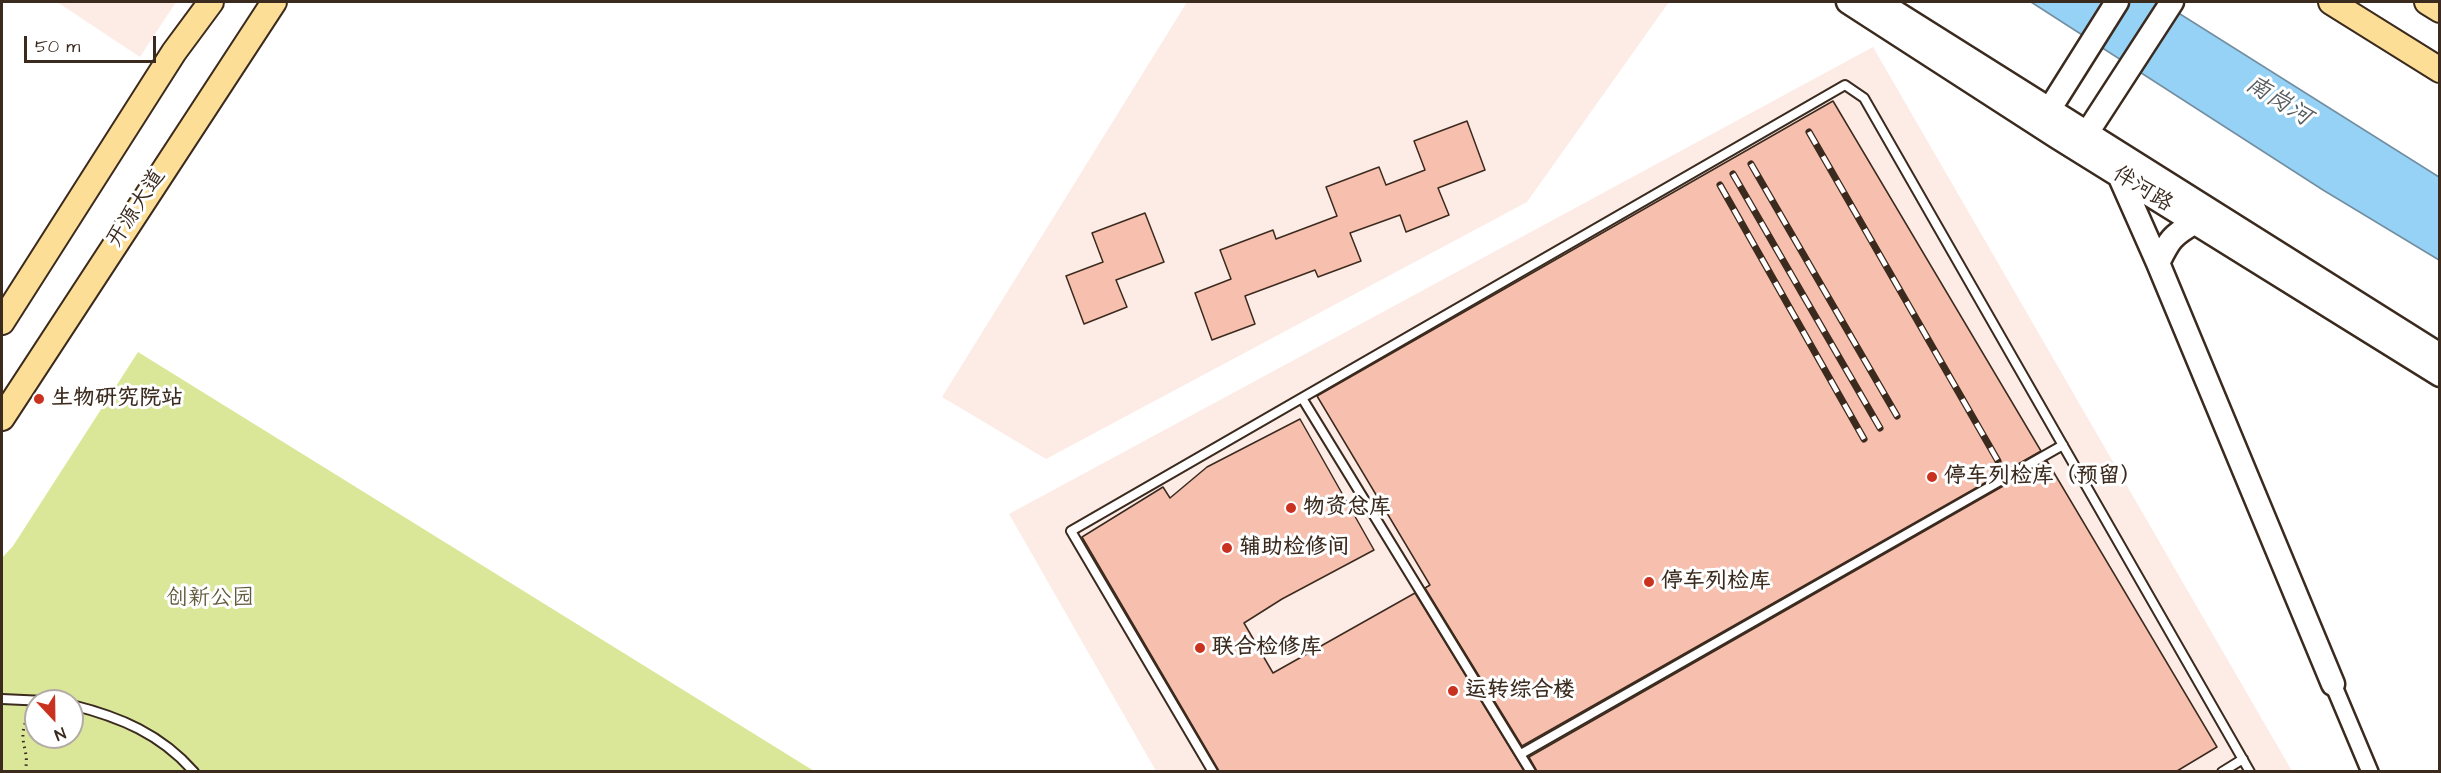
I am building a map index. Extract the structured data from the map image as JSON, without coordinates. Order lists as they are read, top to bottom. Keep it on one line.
{"streets":{"main road":["开源大道"],"street":["伴河路"]},"water":["南岗河"],"parks":["创新公园"],"places":["生物研究院站","停车列检库（预留）","物资总库","辅助检修间","停车列检库","联合检修库","运转综合楼"],"scale_bar":"50 m","north":"bottom"}
